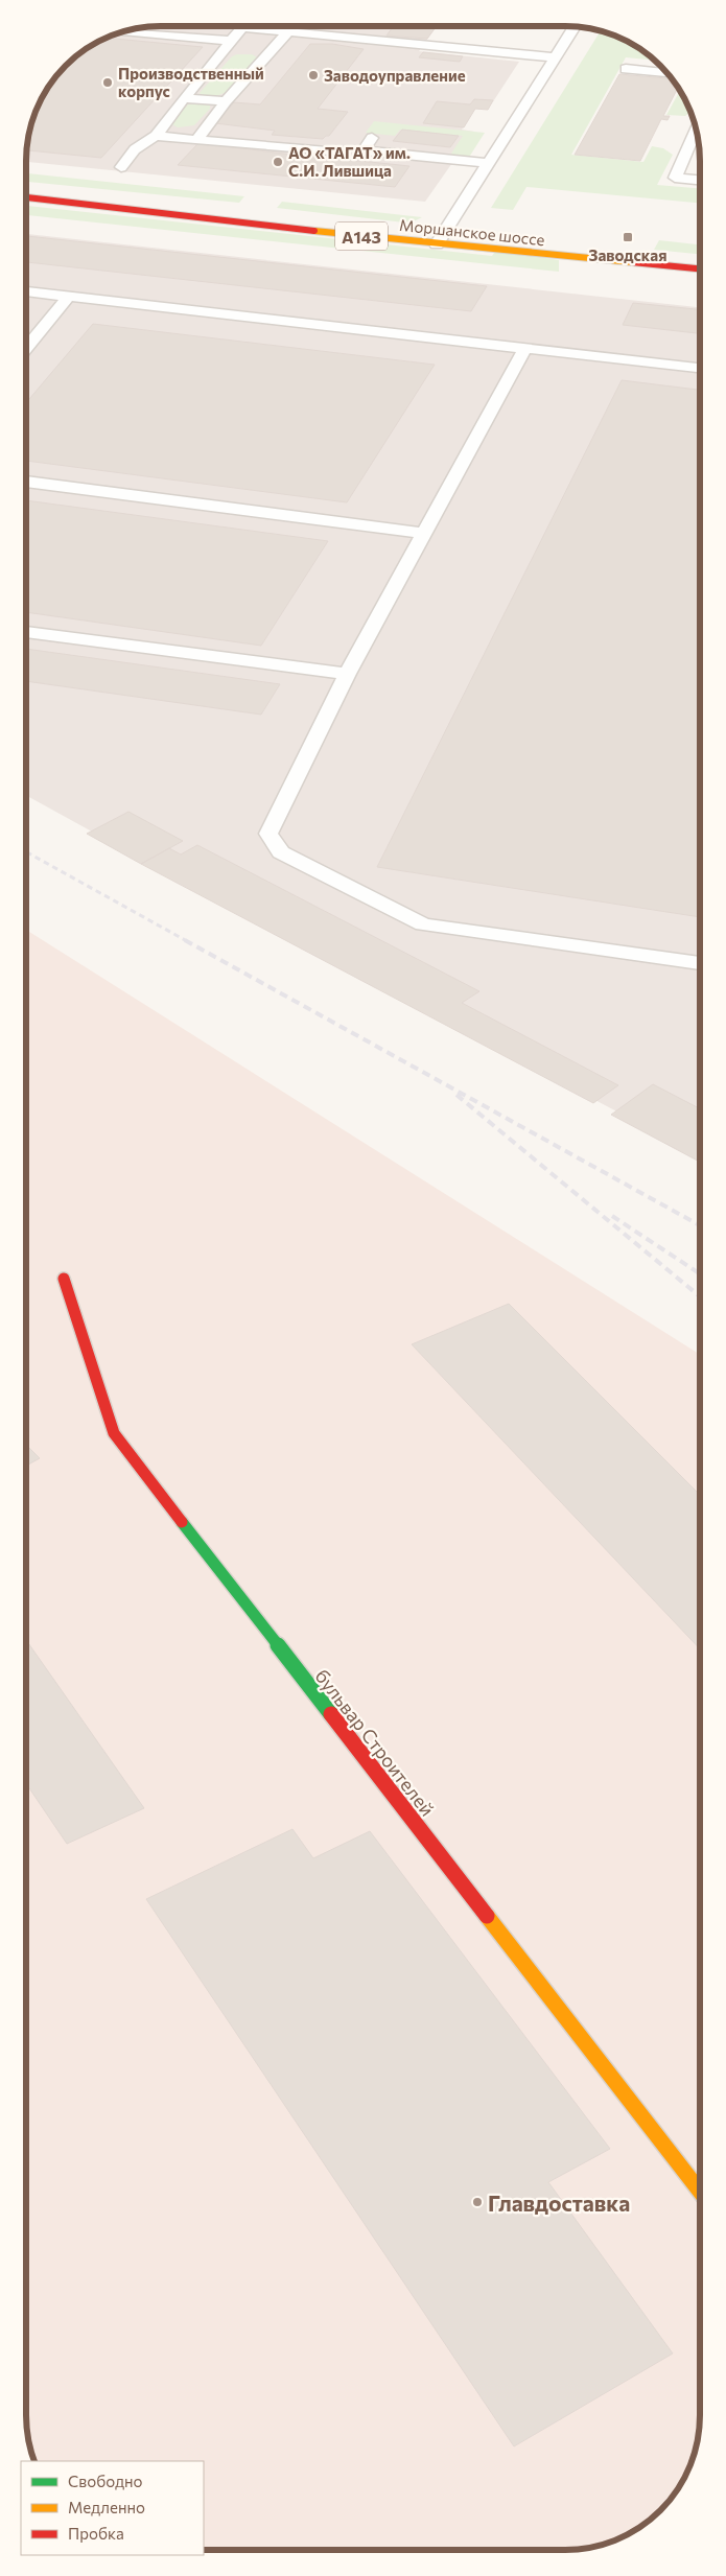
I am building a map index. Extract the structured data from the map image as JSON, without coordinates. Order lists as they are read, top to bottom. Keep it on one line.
{"streets":{"main road":["Моршанское шоссе","А143","бульвар Строителей"]},"places":{"other":["Заводоуправление","Производственный корпус","АО «ТАГАТ» им. С.И. Лившица","Главдоставка"],"transit":["Заводская"]},"legend":["Свободно","Медленно","Пробка"]}
